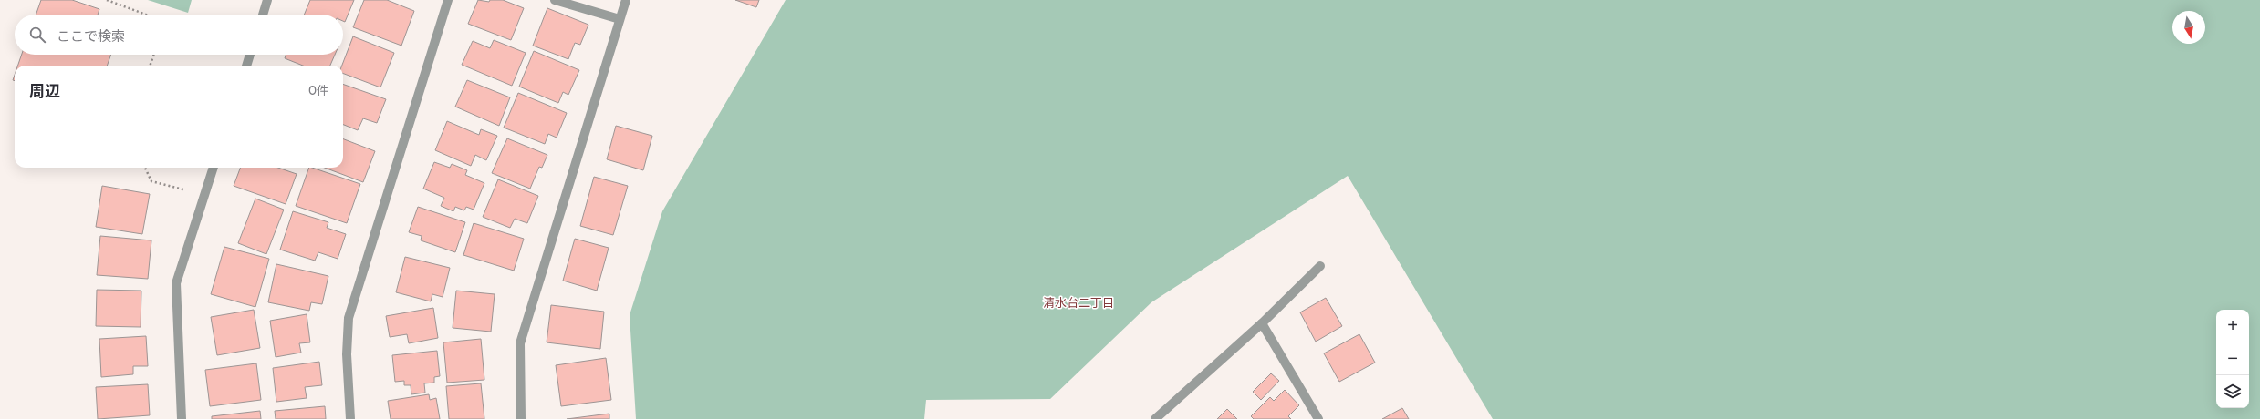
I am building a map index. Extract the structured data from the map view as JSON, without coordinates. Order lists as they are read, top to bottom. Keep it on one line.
{"districts":["清水台二丁目"],"north":"bottom","page":{"search":"ここで検索","heading":["周辺","0件"],"map_buttons":["+","−"]}}
